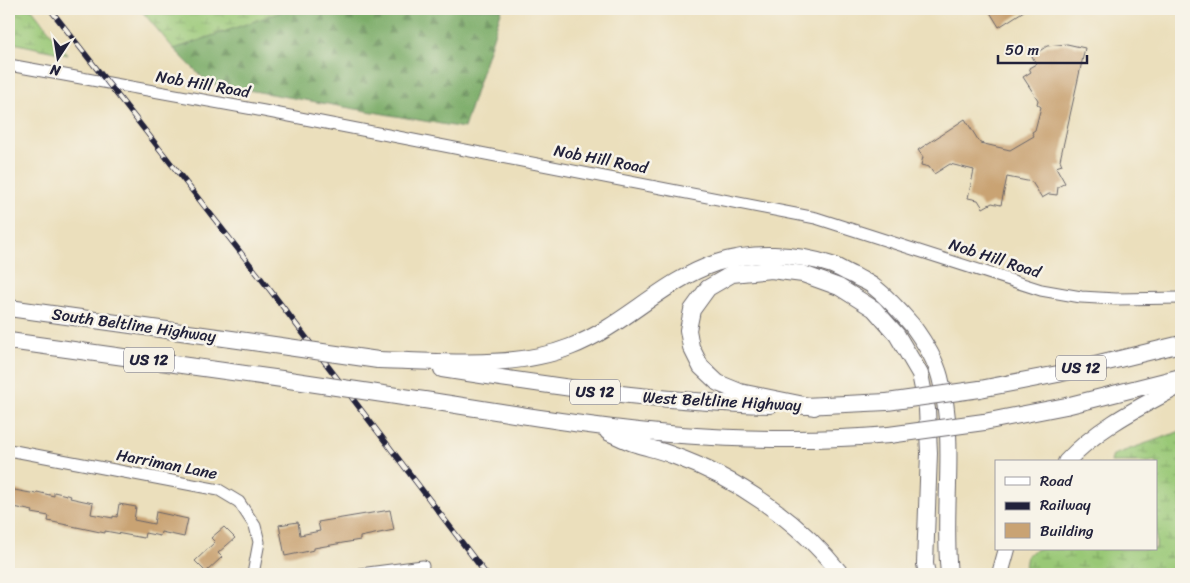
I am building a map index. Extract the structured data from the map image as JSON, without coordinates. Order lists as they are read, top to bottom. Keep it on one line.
{"streets":{"highway":["South Beltline Highway","US 12","West Beltline Highway"],"street":["Nob Hill Road","Harriman Lane"]},"crossings":[["South Beltline Highway","US 12"],["South Beltline Highway","West Beltline Highway"]],"legend":["Road","Railway","Building"],"scale_bar":"50 m","north":"bottom"}
